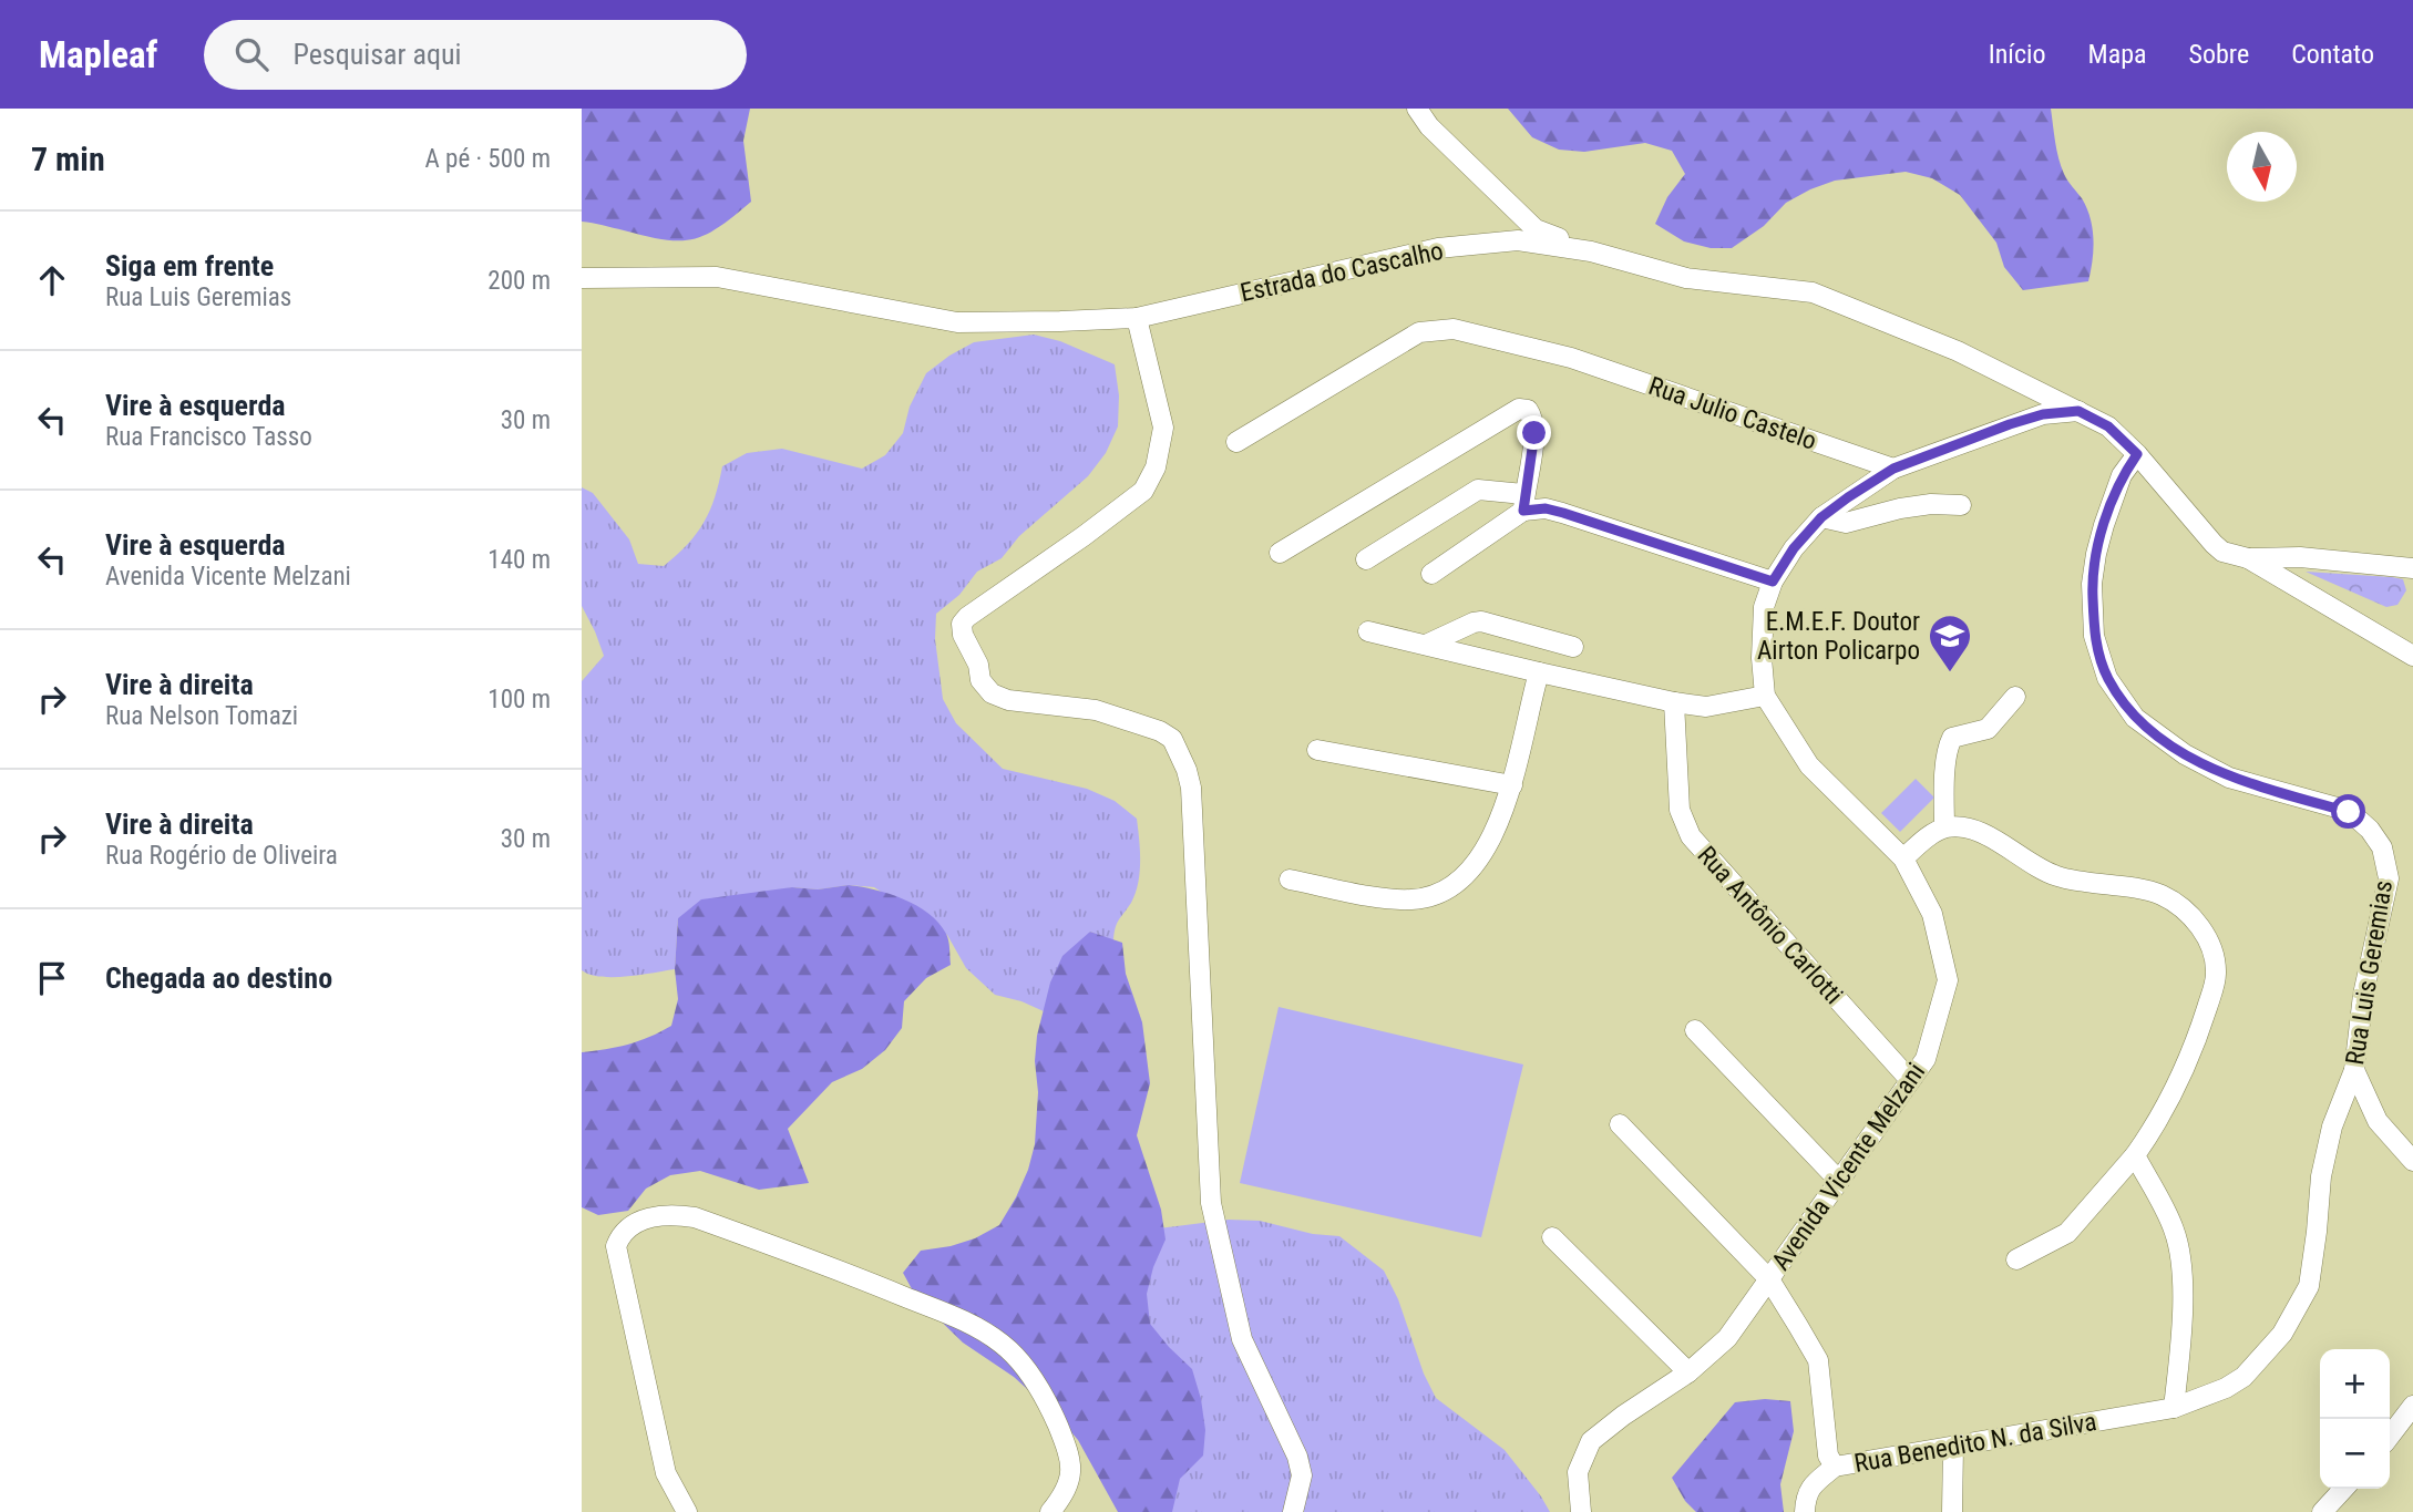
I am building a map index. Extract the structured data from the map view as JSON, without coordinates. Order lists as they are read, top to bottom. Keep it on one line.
{"streets":{"street":["Estrada do Cascalho","Rua Julio Castelo","Rua Antônio Carlotti","Rua Luis Geremias","Avenida Vicente Melzani","Rua Benedito N. da Silva"]},"crossings":[["Estrada do Cascalho","Rua Luis Geremias"],["Estrada do Cascalho","Avenida Vicente Melzani"],["Rua Julio Castelo","Avenida Vicente Melzani"],["Rua Antônio Carlotti","Avenida Vicente Melzani"],["Rua Luis Geremias","Rua Benedito N. da Silva"]],"places":{"school or university":["E.M.E.F. Doutor Airton Policarpo"]},"north":"bottom","page":{"header":"Mapleaf","search":"Pesquisar aqui","nav":["Início","Mapa","Sobre","Contato"],"heading":["7 min","A pé · 500 m"],"list":[["Siga em frente","Rua Luis Geremias","200 m"],["Vire à esquerda","Rua Francisco Tasso","30 m"],["Vire à esquerda","Avenida Vicente Melzani","140 m"],["Vire à direita","Rua Nelson Tomazi","100 m"],["Vire à direita","Rua Rogério de Oliveira","30 m"],"Chegada ao destino"],"map_buttons":["+","−"]}}
